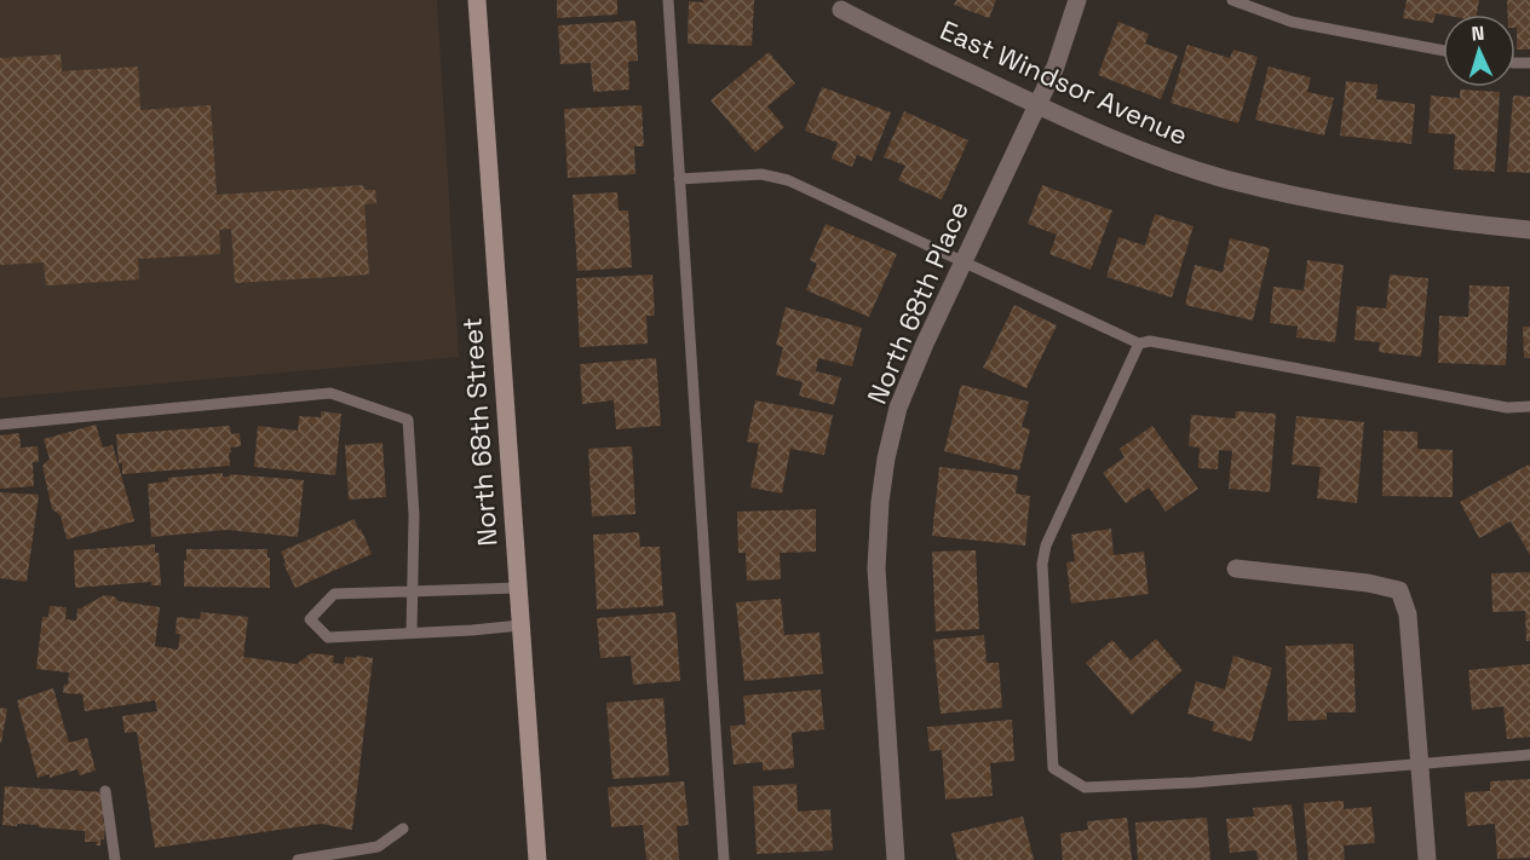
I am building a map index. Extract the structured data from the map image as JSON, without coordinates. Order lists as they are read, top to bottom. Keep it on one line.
{"streets":{"street":["East Windsor Avenue","North 68th Place","North 68th Street"]},"crossings":[["East Windsor Avenue","North 68th Place"]],"north":"top"}
